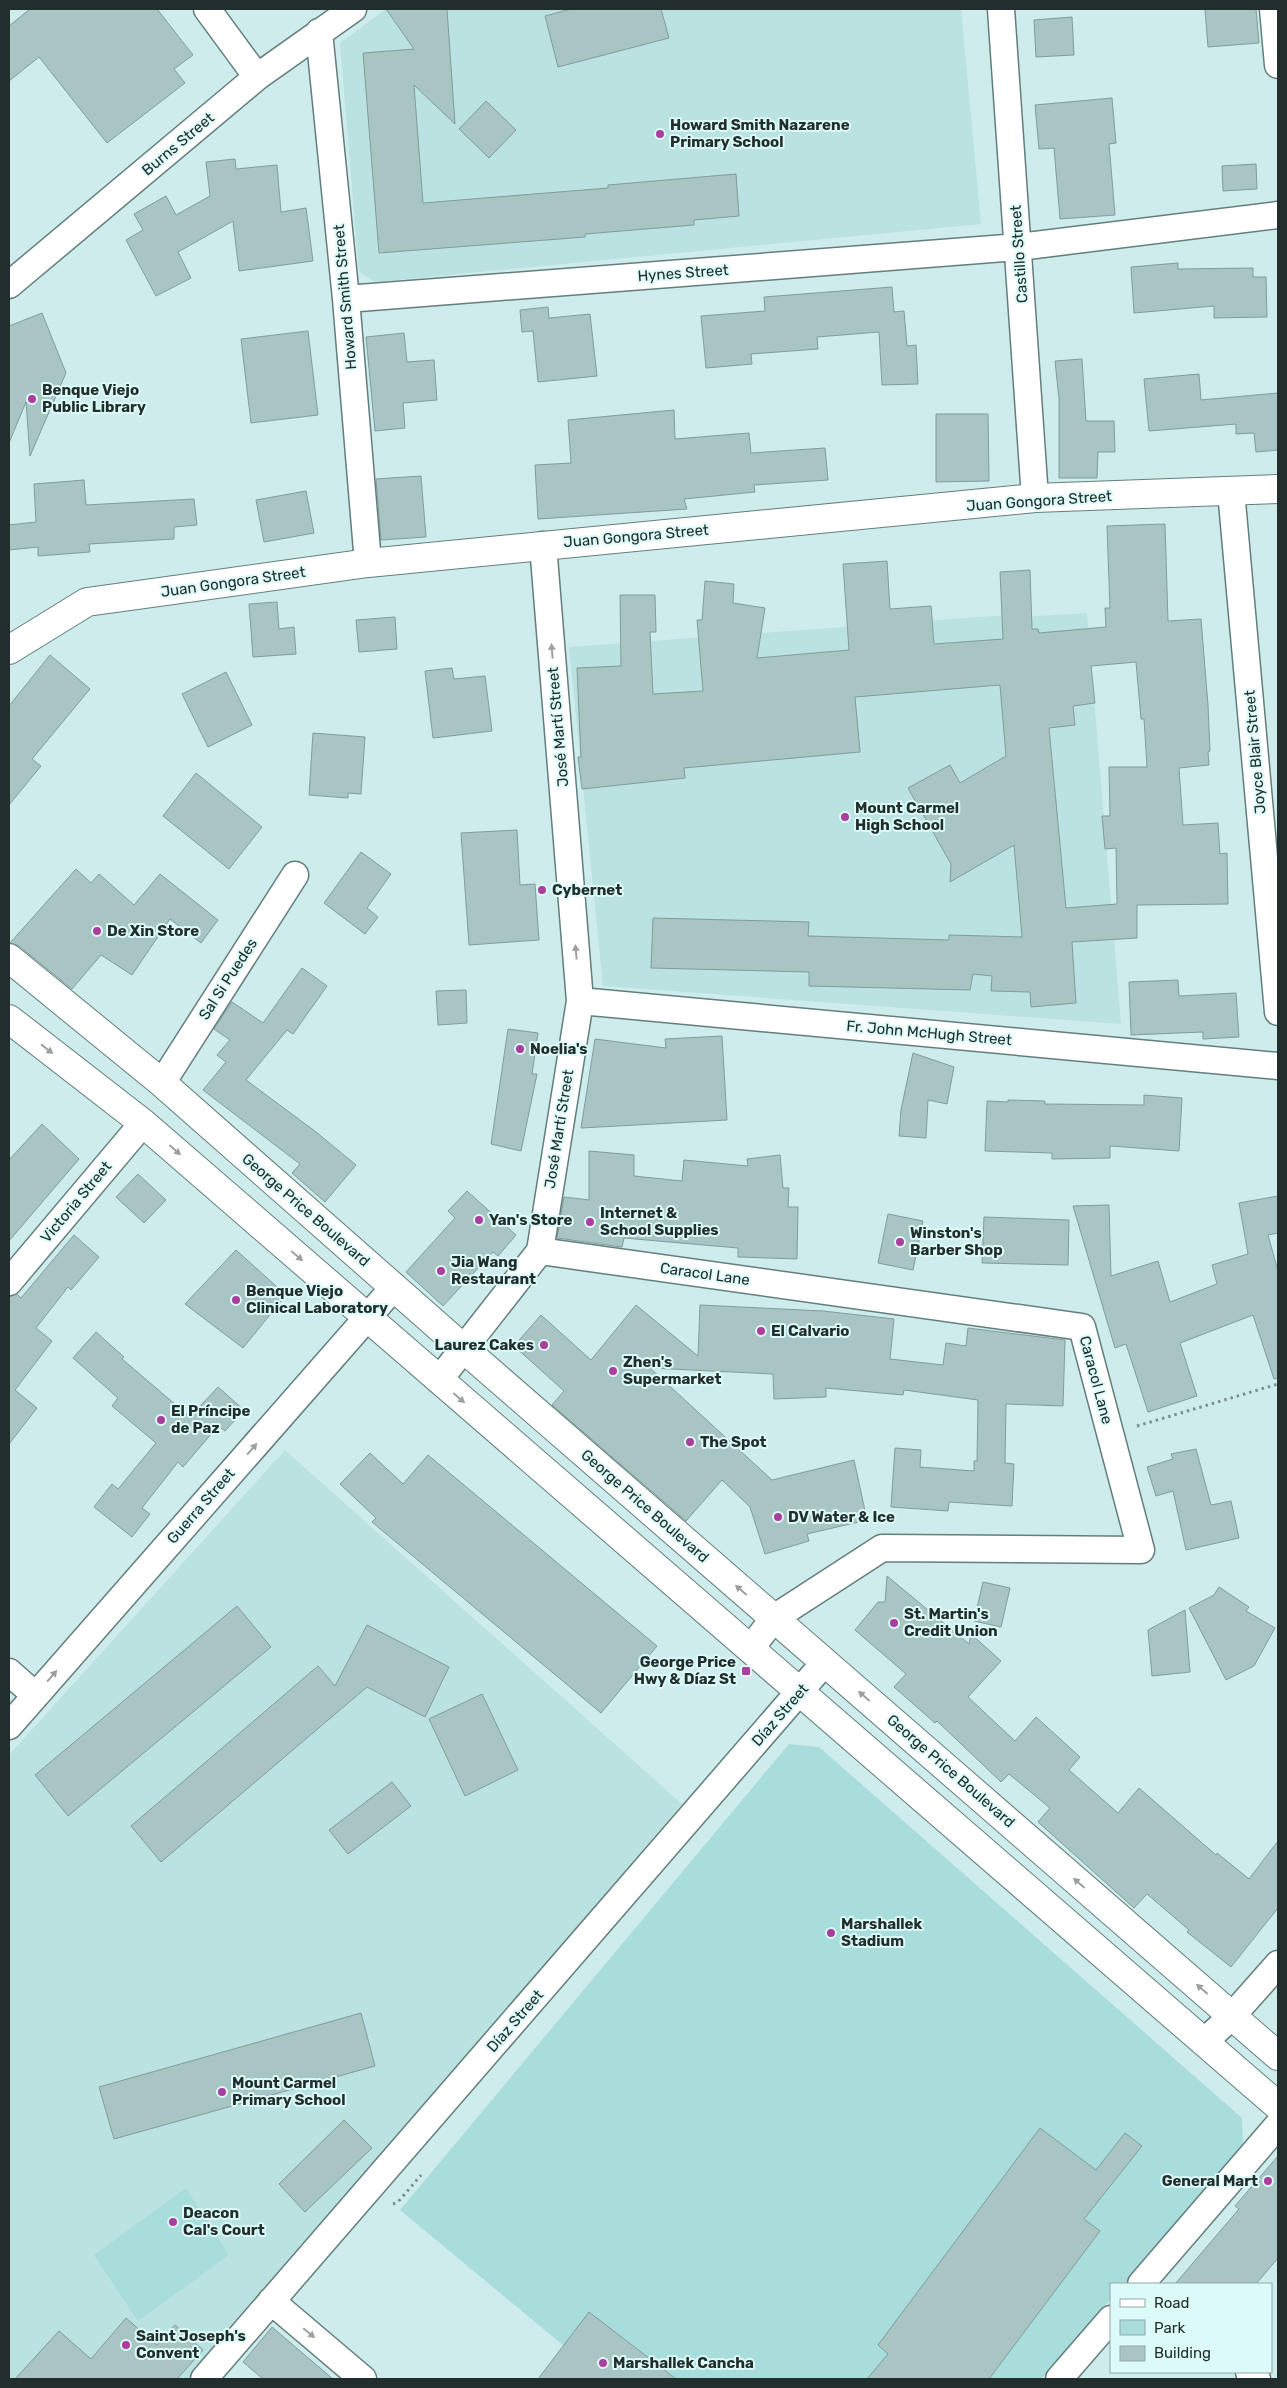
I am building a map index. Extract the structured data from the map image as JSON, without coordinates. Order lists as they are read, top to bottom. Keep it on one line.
{"streets":{"main road":["Juan Gongora Street","George Price Boulevard"],"street":["Burns Street","Castillo Street","Hynes Street","Howard Smith Street","José Martí Street","Joyce Blair Street","Sal Si Puedes","Fr. John McHugh Street","Victoria Street","Caracol Lane","Guerra Street","Díaz Street"]},"crossings":[["Burns Street","Howard Smith Street"],["Castillo Street","Hynes Street"],["Castillo Street","Juan Gongora Street"],["Hynes Street","Howard Smith Street"],["Howard Smith Street","Juan Gongora Street"],["Juan Gongora Street","José Martí Street"],["Juan Gongora Street","Joyce Blair Street"],["José Martí Street","Fr. John McHugh Street"],["José Martí Street","George Price Boulevard"],["José Martí Street","Caracol Lane"],["Sal Si Puedes","George Price Boulevard"],["George Price Boulevard","Caracol Lane"],["George Price Boulevard","Guerra Street"],["George Price Boulevard","Díaz Street"]],"one_way":["José Martí Street","Guerra Street"],"places":{"other":["Howard Smith Nazarene Primary School","Benque Viejo Public Library","Mount Carmel High School","Cybernet","De Xin Store","Noelia's","Yan's Store","Internet & School Supplies","Winston's Barber Shop","Jia Wang Restaurant","Benque Viejo Clinical Laboratory","El Calvario","Laurez Cakes","Zhen's Supermarket","El Príncipe de Paz","The Spot","DV Water & Ice","St. Martin's Credit Union","Marshallek Stadium","Mount Carmel Primary School","General Mart","Deacon Cal's Court","Saint Joseph's Convent","Marshallek Cancha"],"transit":["George Price Hwy & Díaz St"]},"legend":["Road","Park","Building"]}
